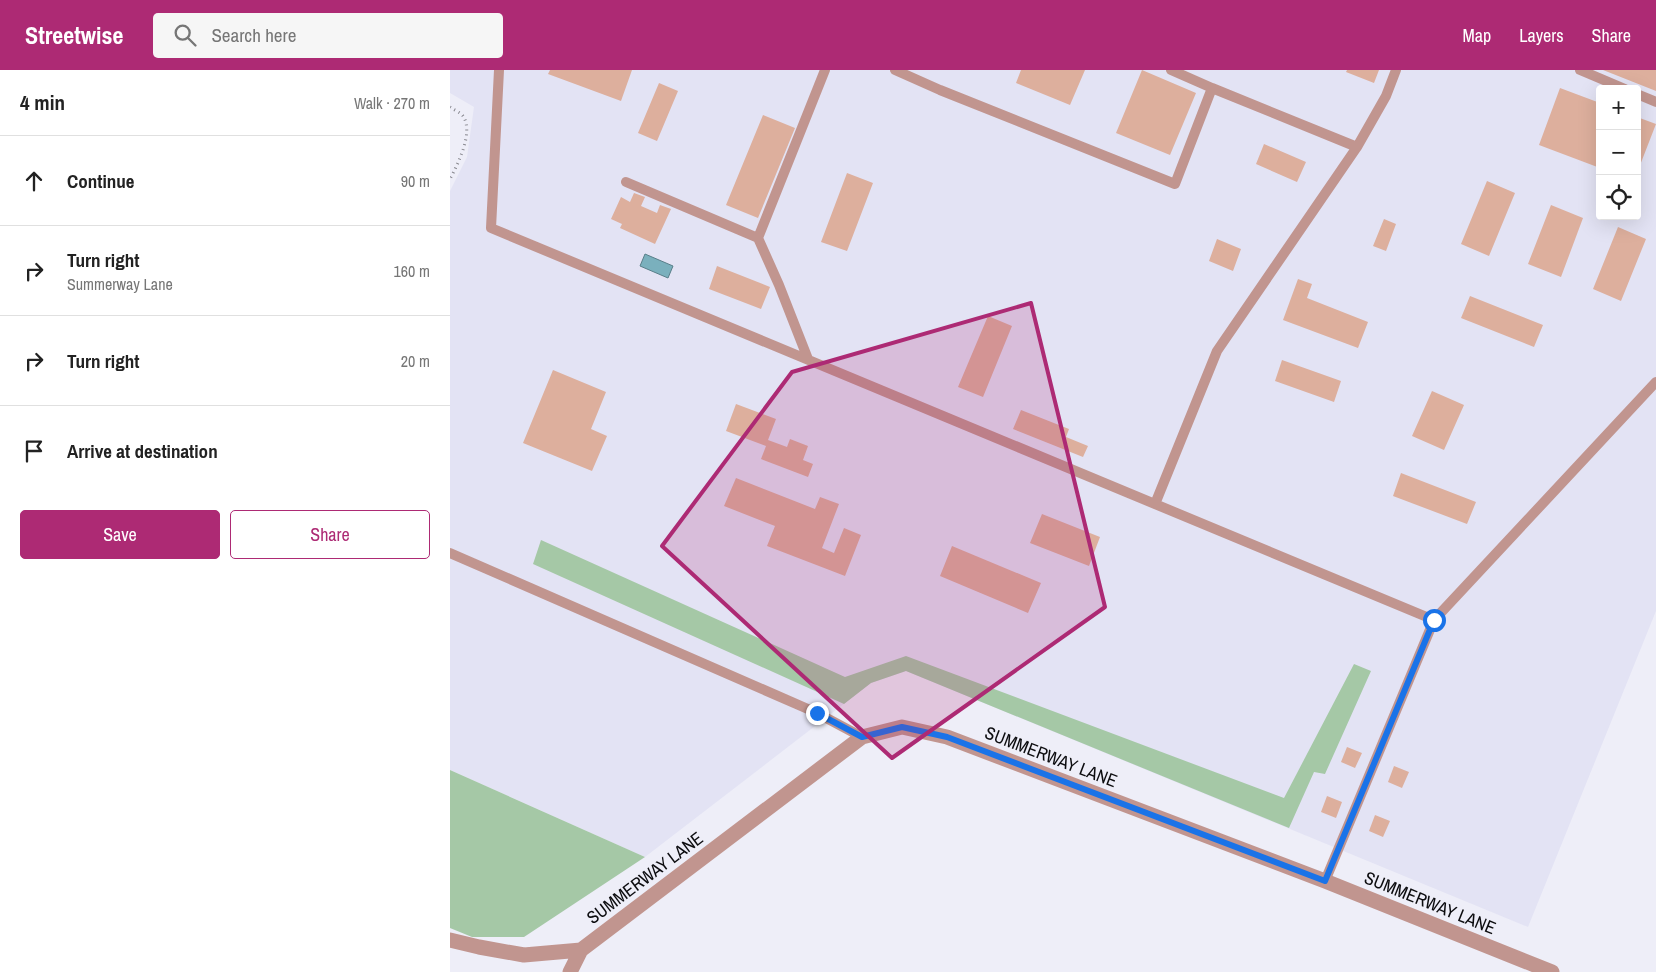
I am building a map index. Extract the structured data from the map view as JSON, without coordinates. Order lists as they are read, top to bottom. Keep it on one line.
{"streets":{"street":["SUMMERWAY LANE"]},"page":{"header":"Streetwise","search":"Search here","nav":["Map","Layers","Share"],"heading":["4 min","Walk · 270 m"],"map_buttons":["+","−"],"list":[["Continue","90 m"],["Turn right","Summerway Lane","160 m"],["Turn right","20 m"],"Arrive at destination"],"buttons":["Save","Share"]}}
